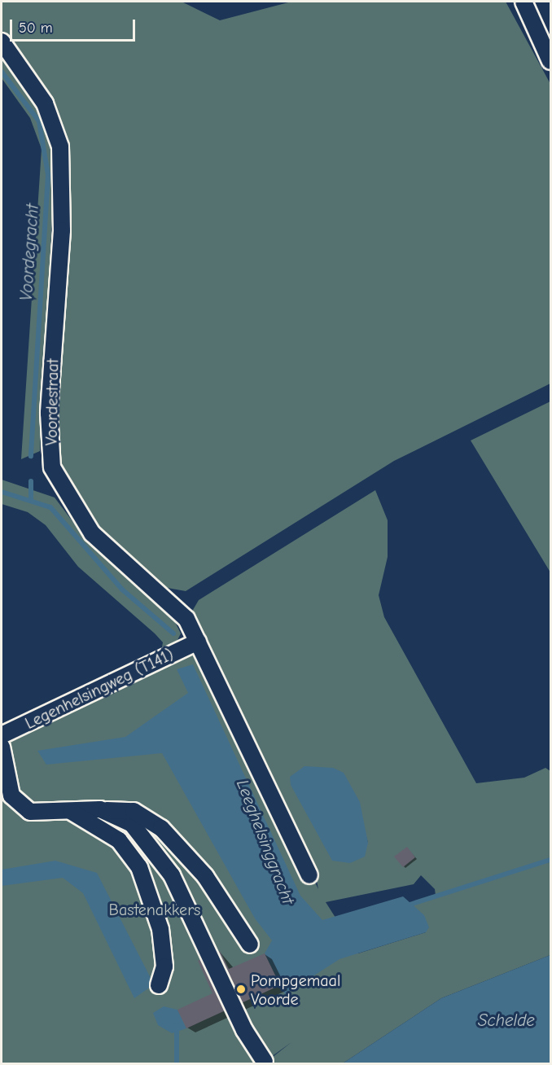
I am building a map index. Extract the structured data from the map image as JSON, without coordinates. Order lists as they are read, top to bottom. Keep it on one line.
{"streets":{"street":["Voordestraat","Legenhelsingweg (T141)"]},"crossings":[["Voordestraat","Legenhelsingweg (T141)"]],"water":["Voordegracht","Leeghelsinggracht","Schelde"],"parks":["Bastenakkers"],"places":["Pompgemaal Voorde"],"scale_bar":"50 m"}
